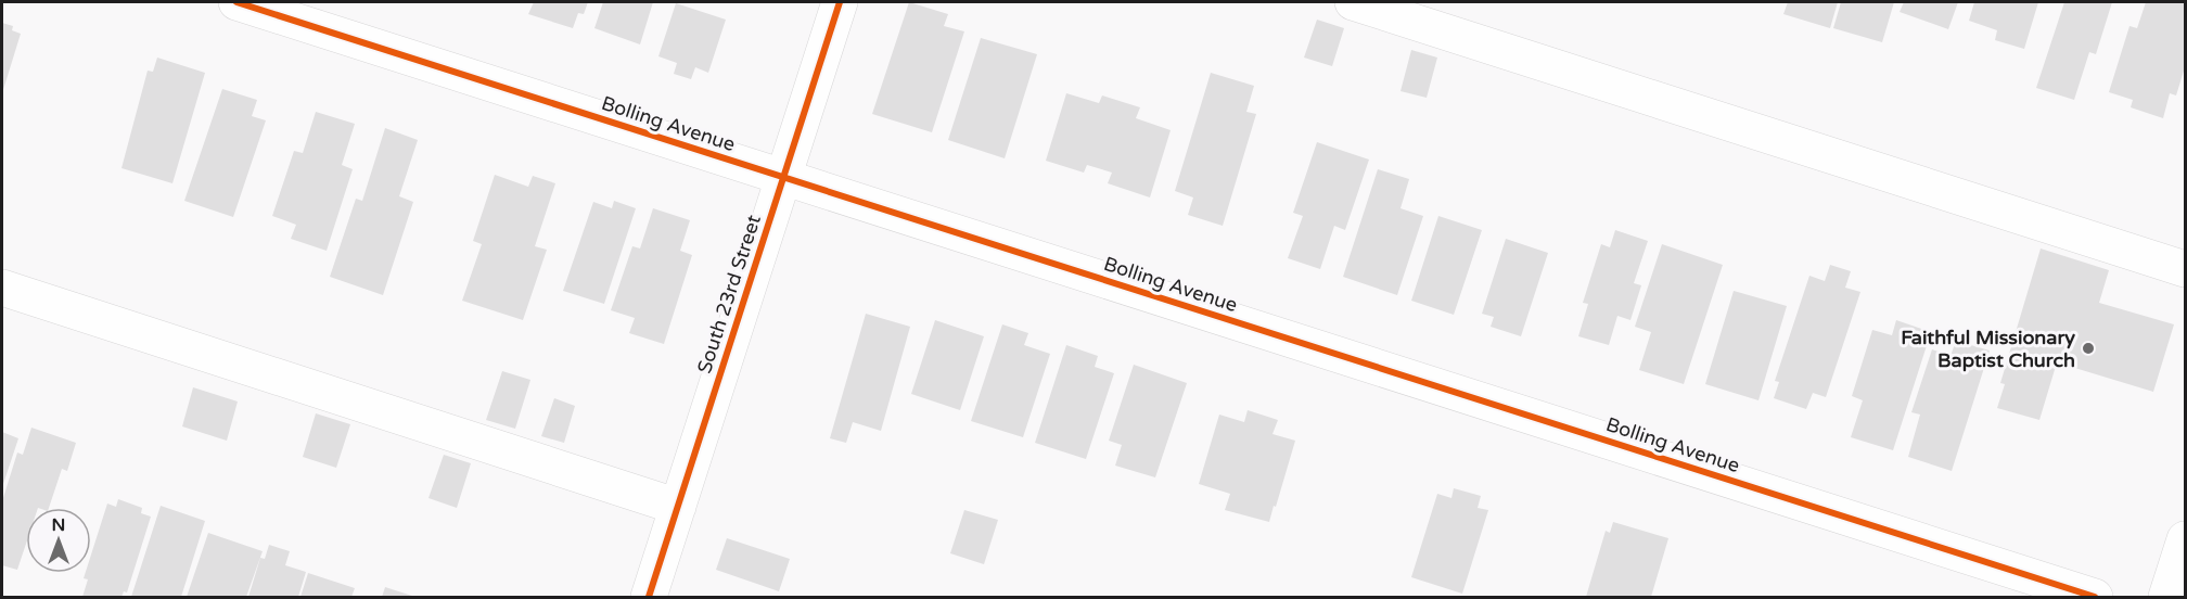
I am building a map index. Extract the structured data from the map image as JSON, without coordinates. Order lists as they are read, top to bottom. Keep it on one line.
{"streets":{"street":["Bolling Avenue","South 23rd Street"]},"crossings":[["Bolling Avenue","South 23rd Street"]],"places":["Faithful Missionary Baptist Church"],"north":"top"}
